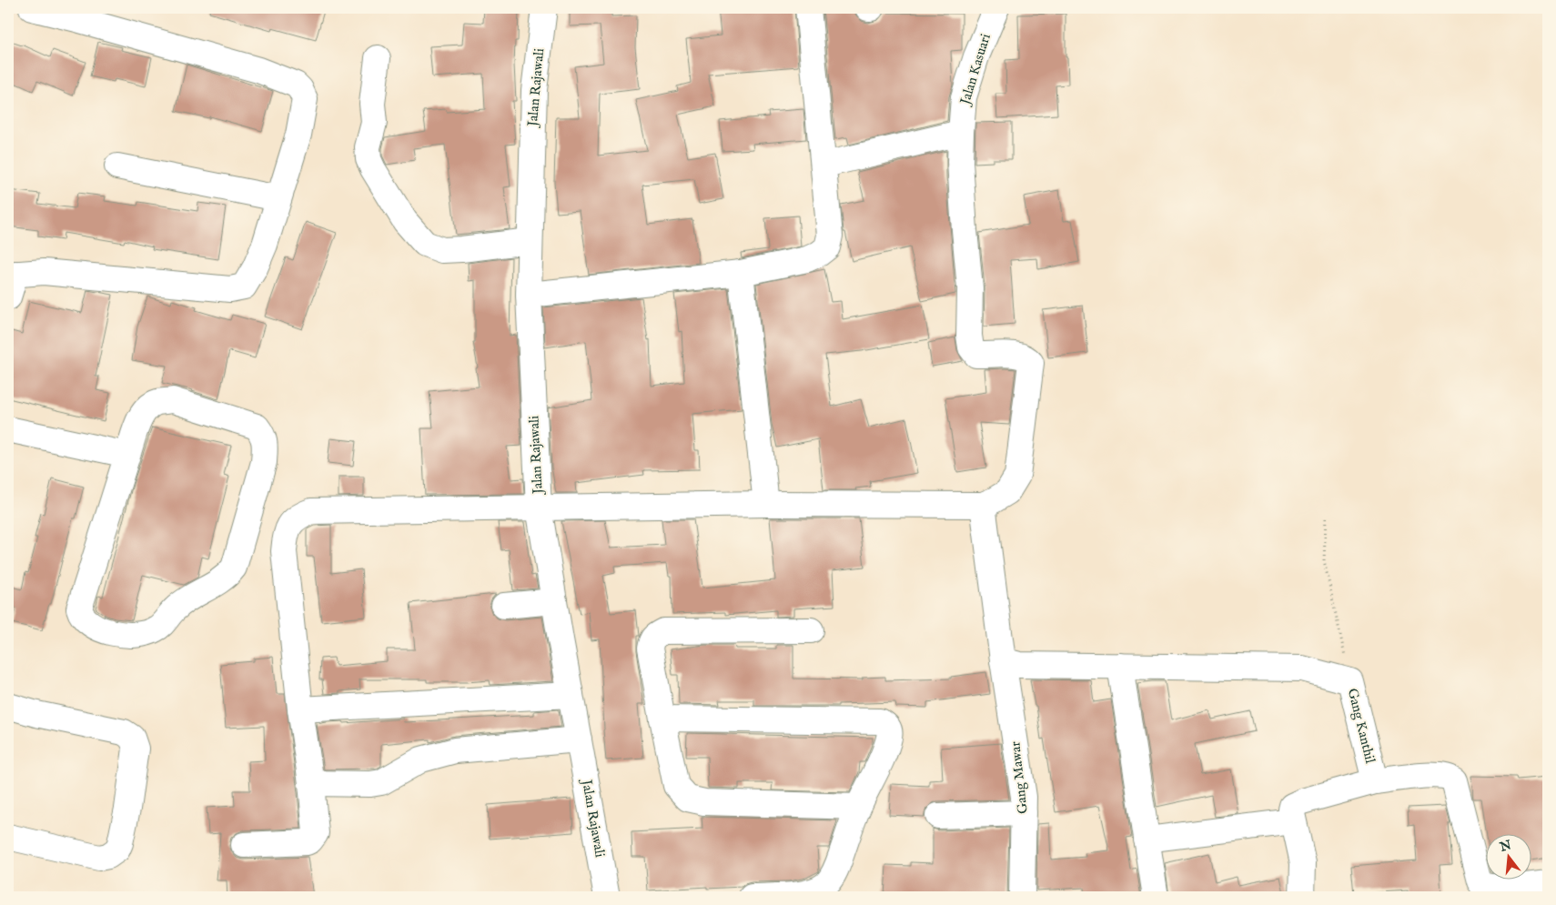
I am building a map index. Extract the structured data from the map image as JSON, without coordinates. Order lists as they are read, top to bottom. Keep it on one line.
{"streets":{"street":["Jalan Kasuari","Jalan Rajawali","Gang Kanthil","Gang Mawar"]},"crossings":[["Jalan Kasuari","Gang Mawar"]],"north":"top"}
